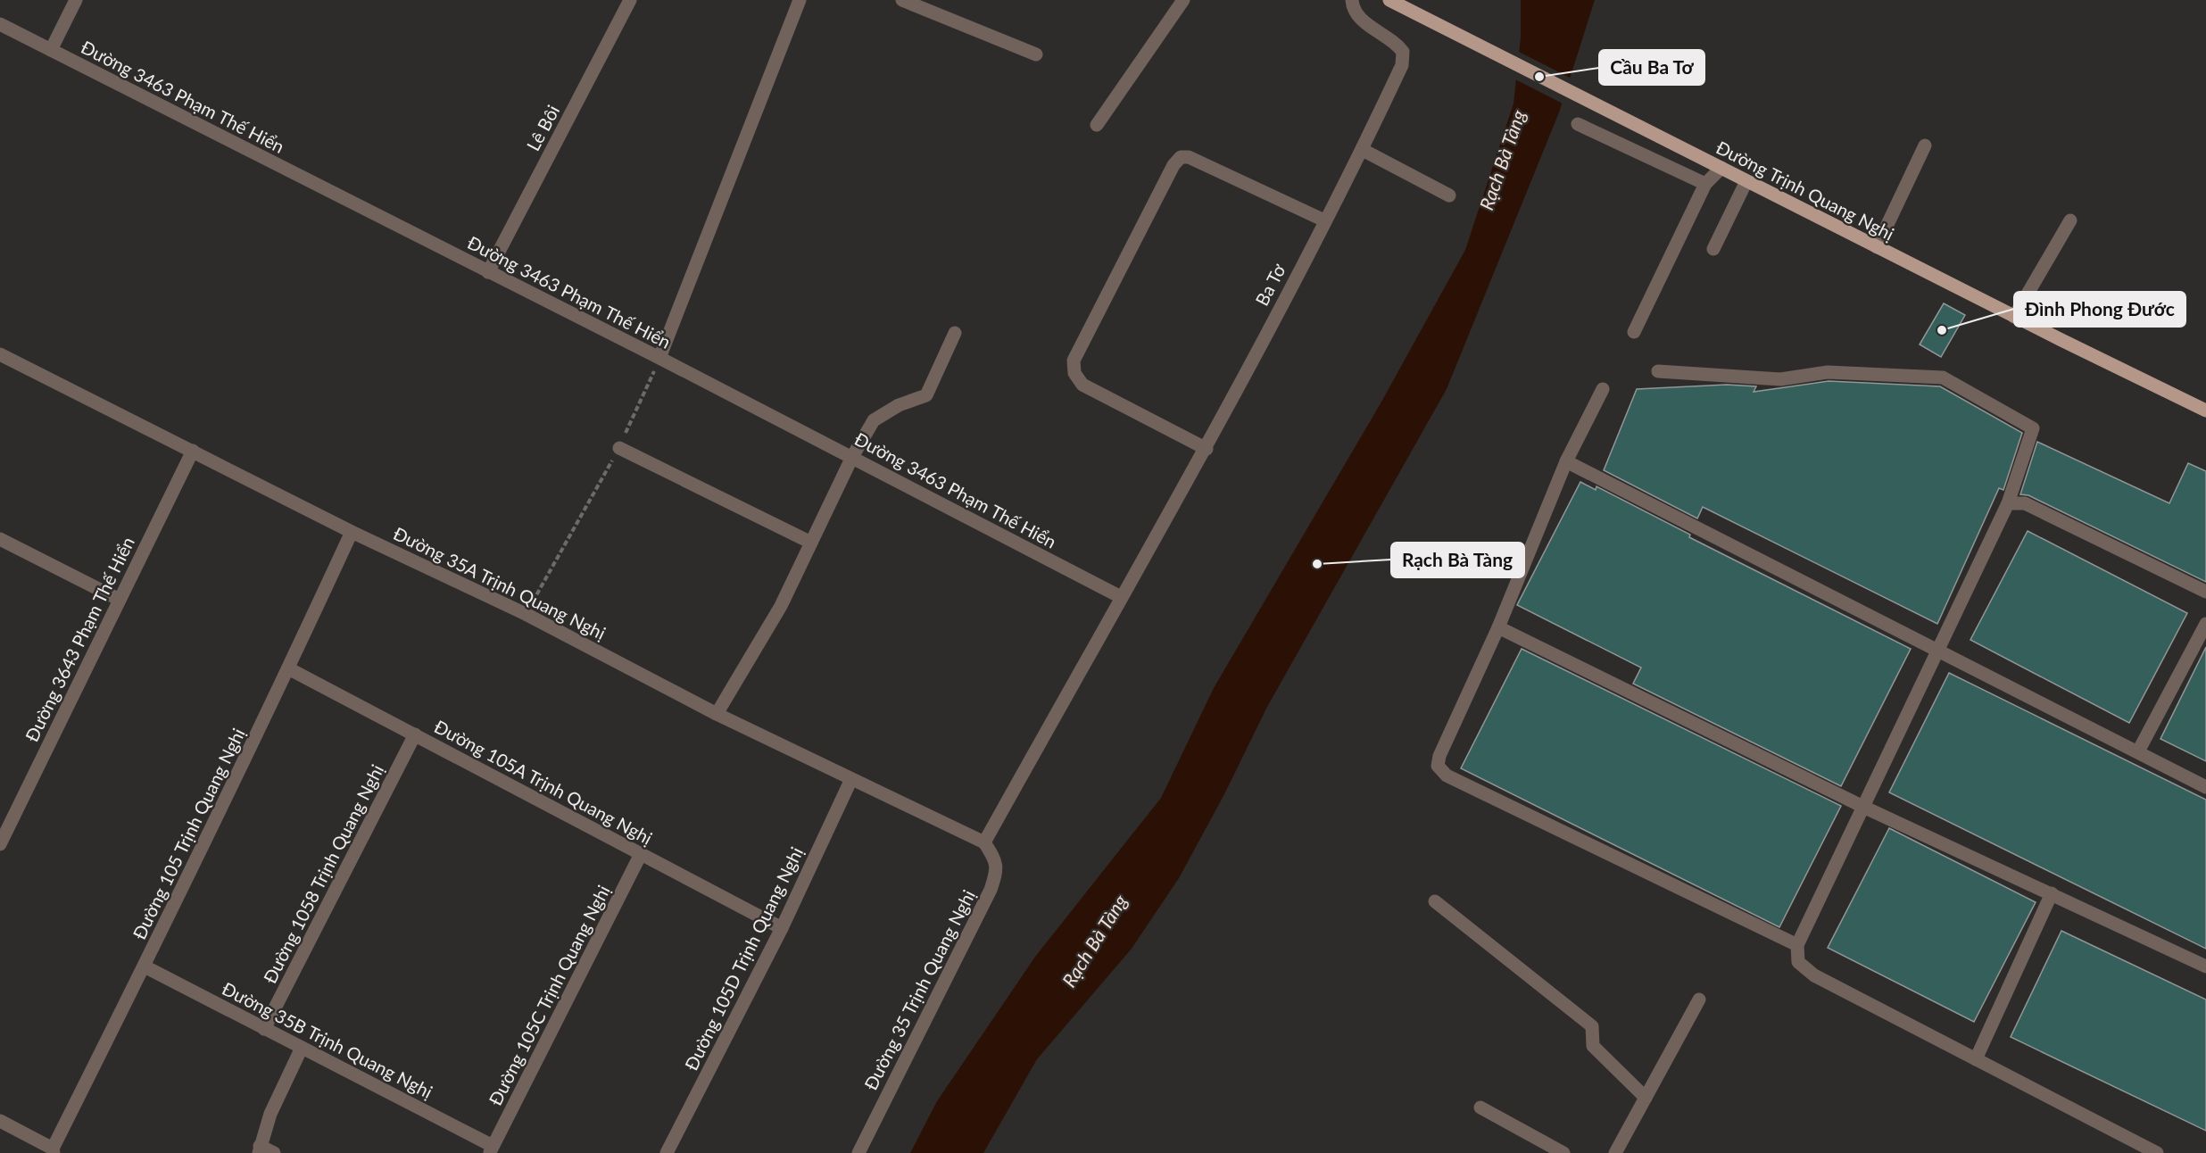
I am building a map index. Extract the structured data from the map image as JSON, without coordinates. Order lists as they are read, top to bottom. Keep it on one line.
{"streets":{"main road":["Đường Trịnh Quang Nghị"],"street":["Đường 3463 Phạm Thế Hiển","Lê Bôi","Ba Tơ","Đường 35A Trịnh Quang Nghị","Đường 3643 Phạm Thế Hiển","Đường 105A Trịnh Quang Nghị","Đường 105 Trịnh Quang Nghị","Đường 1058 Trịnh Quang Nghị","Đường 105D Trịnh Quang Nghị","Đường 35 Trịnh Quang Nghị","Đường 105C Trịnh Quang Nghị","Đường 35B Trịnh Quang Nghị"]},"crossings":[["Đường 3463 Phạm Thế Hiển","Lê Bôi"],["Đường 3463 Phạm Thế Hiển","Ba Tơ"],["Ba Tơ","Đường 35A Trịnh Quang Nghị"],["Ba Tơ","Đường 35 Trịnh Quang Nghị"],["Đường 35A Trịnh Quang Nghị","Đường 3643 Phạm Thế Hiển"],["Đường 35A Trịnh Quang Nghị","Đường 105 Trịnh Quang Nghị"],["Đường 35A Trịnh Quang Nghị","Đường 105D Trịnh Quang Nghị"],["Đường 35A Trịnh Quang Nghị","Đường 35 Trịnh Quang Nghị"],["Đường 105A Trịnh Quang Nghị","Đường 105 Trịnh Quang Nghị"],["Đường 105A Trịnh Quang Nghị","Đường 1058 Trịnh Quang Nghị"],["Đường 105A Trịnh Quang Nghị","Đường 105D Trịnh Quang Nghị"],["Đường 105A Trịnh Quang Nghị","Đường 105C Trịnh Quang Nghị"],["Đường 105 Trịnh Quang Nghị","Đường 35B Trịnh Quang Nghị"],["Đường 1058 Trịnh Quang Nghị","Đường 35B Trịnh Quang Nghị"],["Đường 105C Trịnh Quang Nghị","Đường 35B Trịnh Quang Nghị"]],"water":["Rạch Bà Tàng"],"places":["Cầu Ba Tơ","Đình Phong Đước","Rạch Bà Tàng"]}
